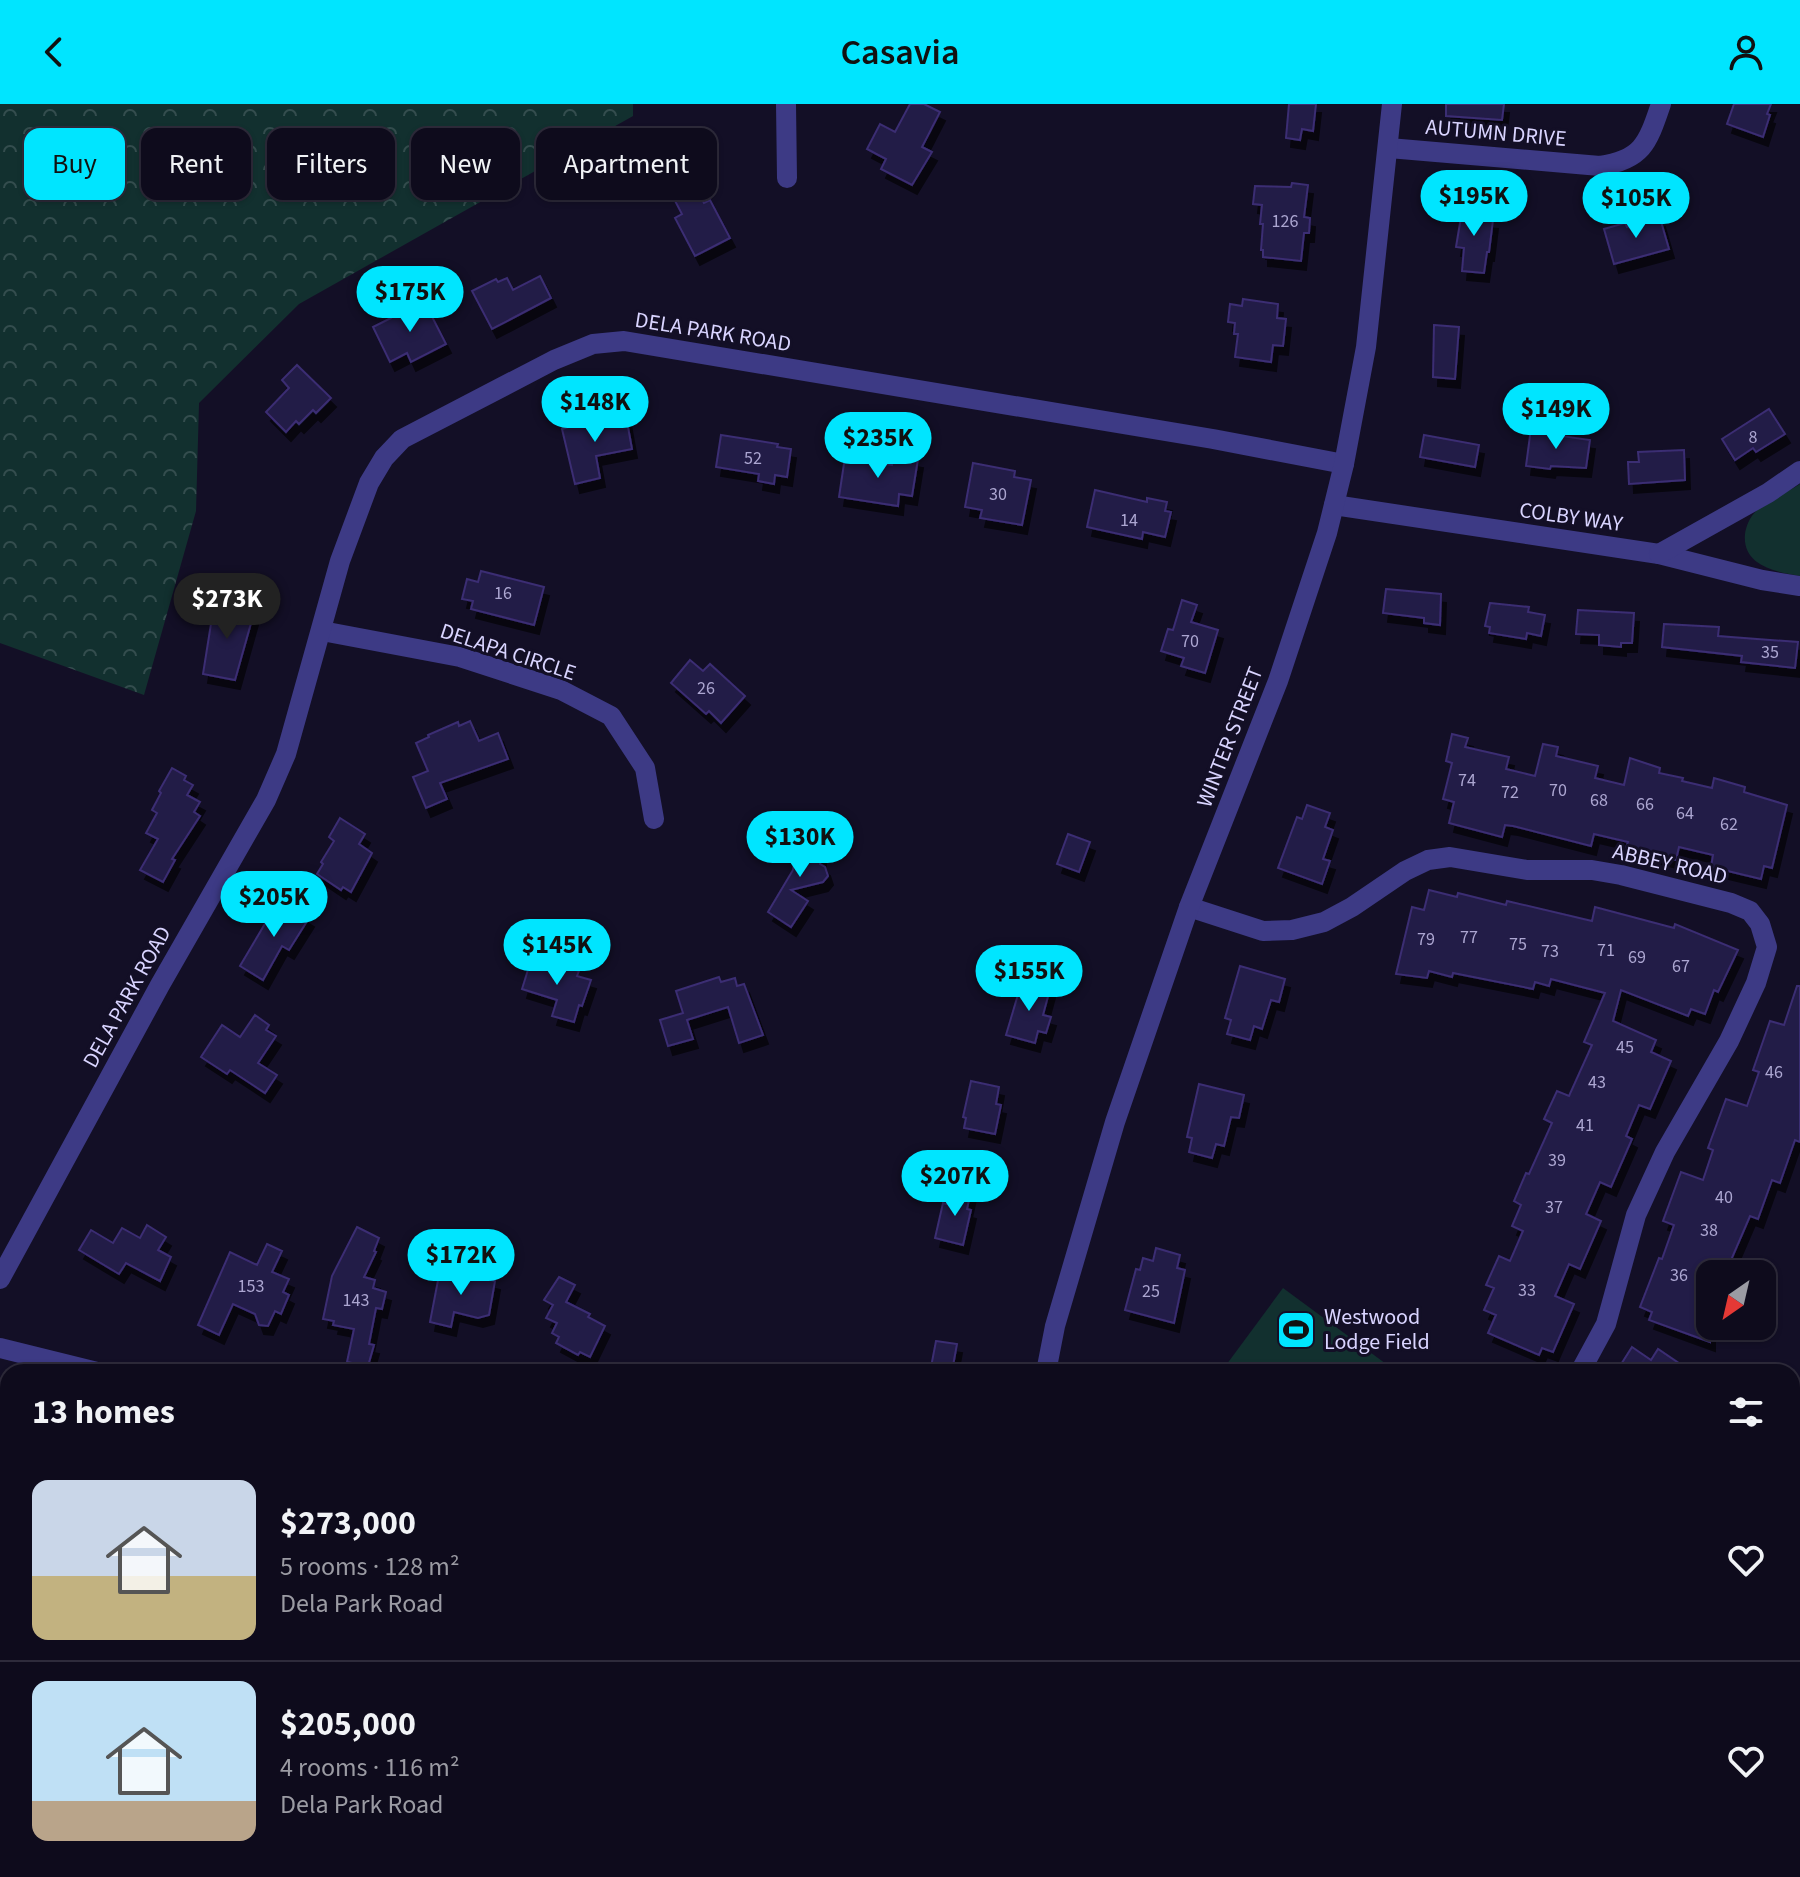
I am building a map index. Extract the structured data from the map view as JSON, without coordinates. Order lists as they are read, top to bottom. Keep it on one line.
{"streets":{"street":["AUTUMN DRIVE","DELA PARK ROAD","COLBY WAY","DELAPA CIRCLE","WINTER STREET","ABBEY ROAD"]},"crossings":[["AUTUMN DRIVE","WINTER STREET"],["DELA PARK ROAD","DELAPA CIRCLE"],["DELA PARK ROAD","WINTER STREET"],["COLBY WAY","WINTER STREET"],["WINTER STREET","ABBEY ROAD"]],"places":{"sports":["Westwood Lodge Field"]},"house_numbers":["126","8","52","30","14","16","70","35","26","74","70","72","68","66","64","62","77","79","75","71","73","69","67","45","46","43","41","39","40","37","38","36","153","33","25","143"],"north":"bottom left","page":{"header":"Casavia","chip":["Buy","Rent","Filters","New","Apartment"],"price":["$195K","$105K","$175K","$148K","$149K","$235K","$273K","$130K","$205K","$145K","$155K","$207K","$172K"],"heading":"13 homes","list":[{"name":"$273,000","note":"5 rooms · 128 m² · Dela Park Road"},{"name":"$205,000","note":"4 rooms · 116 m² · Dela Park Road"}]}}
